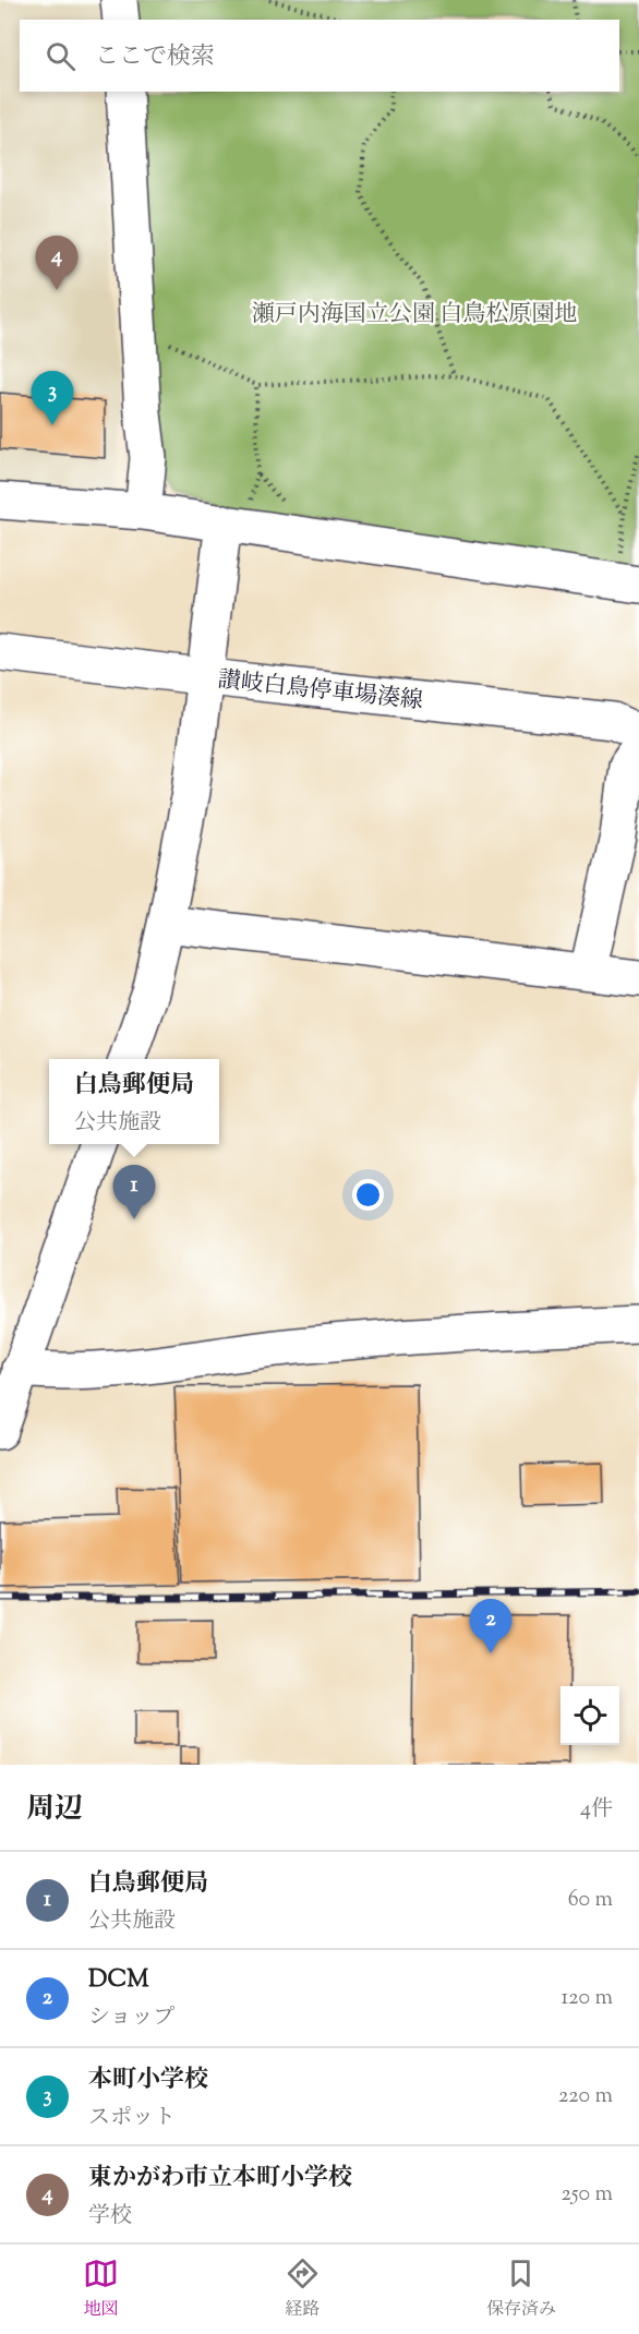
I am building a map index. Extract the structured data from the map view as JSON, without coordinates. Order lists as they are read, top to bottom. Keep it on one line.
{"streets":{"street":["讃岐白鳥停車場湊線"]},"parks":["瀬戸内海国立公園 白鳥松原園地"],"page":{"search":"ここで検索","pins":["4","3","1","2"],"popup":["白鳥郵便局","公共施設"],"heading":["周辺","4件"],"list":[{"mark":"1","name":"白鳥郵便局","note":"公共施設","value":"60 m"},{"mark":"2","name":"DCM","note":"ショップ","value":"120 m"},{"mark":"3","name":"本町小学校","note":"スポット","value":"220 m"},{"mark":"4","name":"東かがわ市立本町小学校","note":"学校","value":"250 m"}],"nav":["地図","経路","保存済み"]}}
